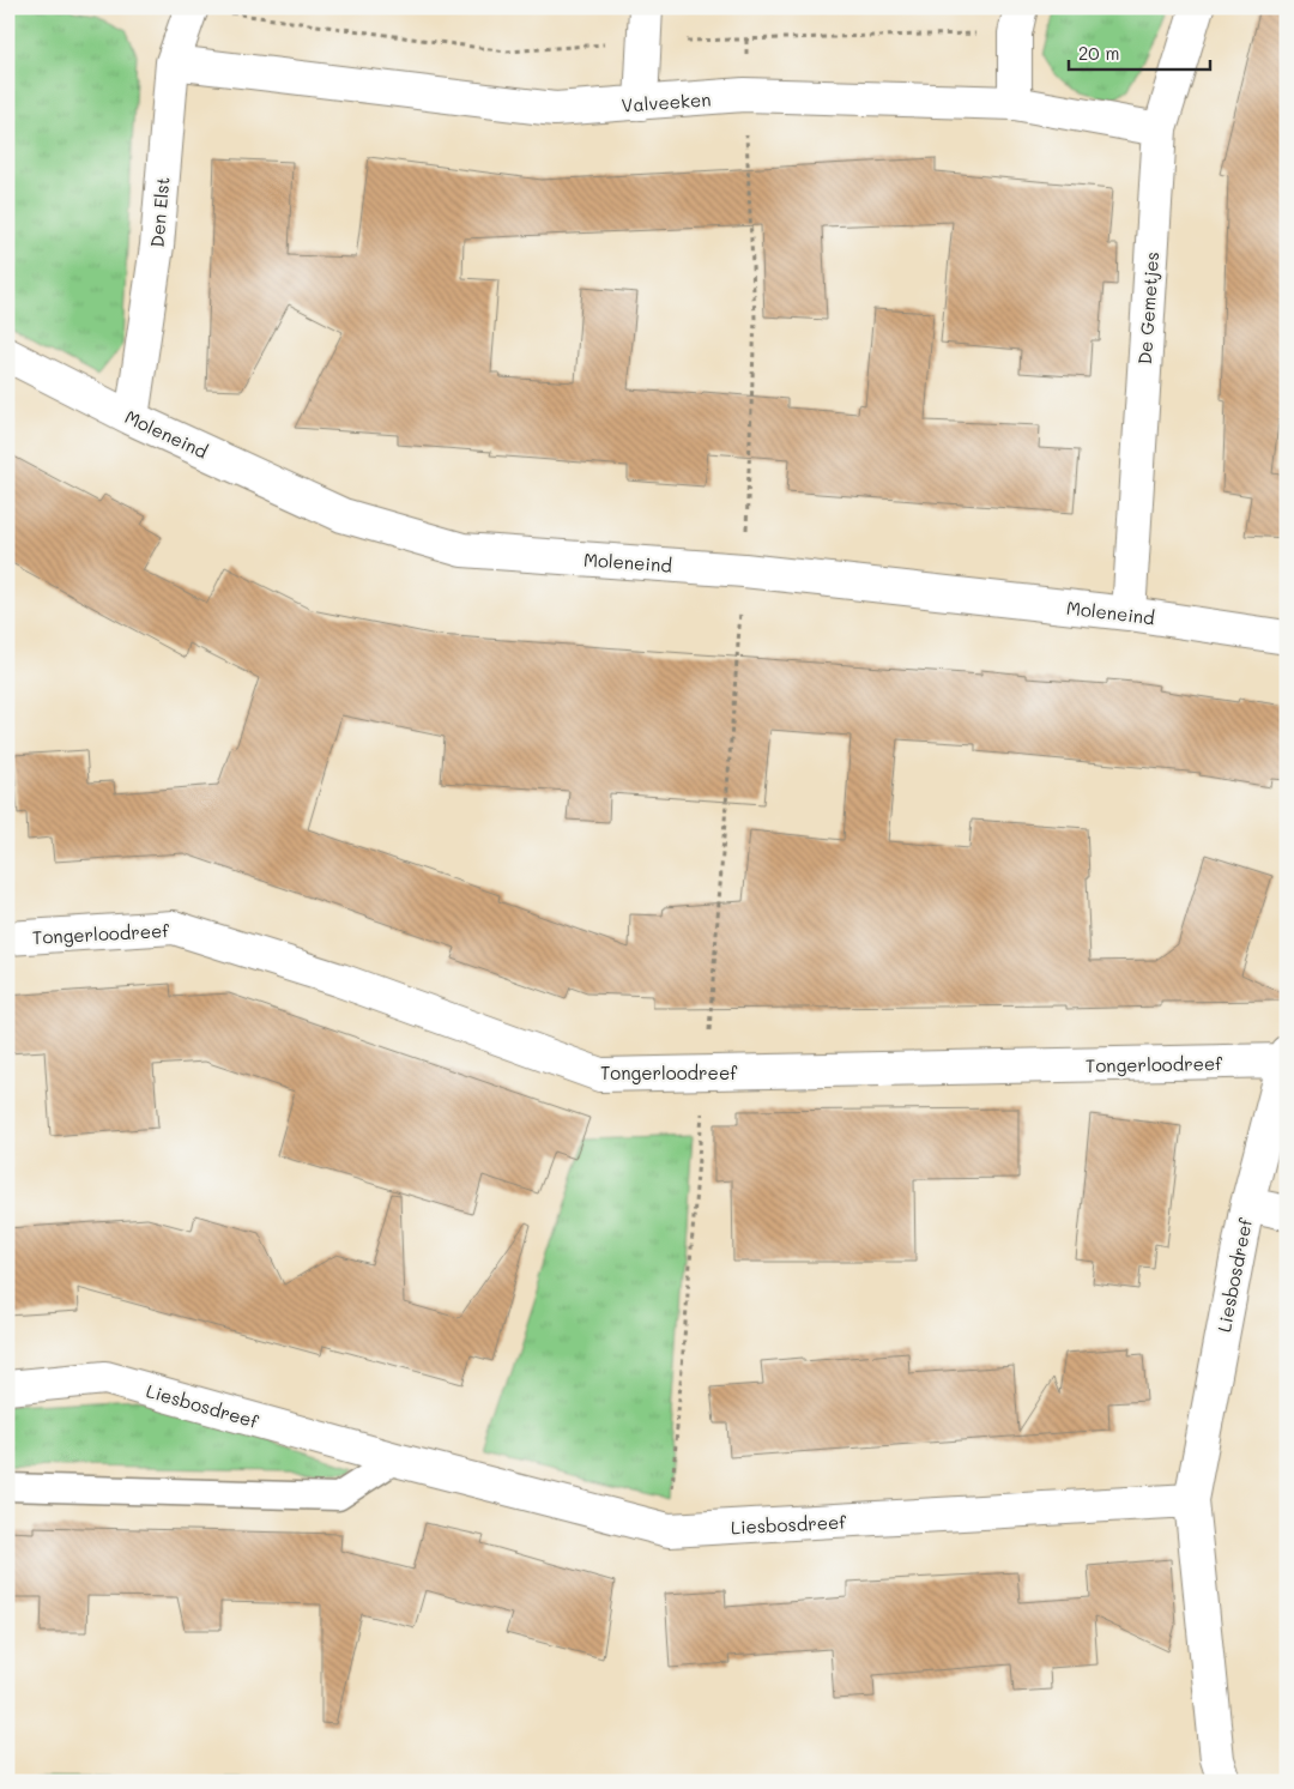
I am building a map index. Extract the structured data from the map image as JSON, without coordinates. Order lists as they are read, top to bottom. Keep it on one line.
{"streets":{"street":["Valveeken","Den Elst","De Gemetjes","Moleneind","Tongerloodreef","Liesbosdreef"]},"crossings":[["Valveeken","Den Elst"],["Valveeken","De Gemetjes"],["Den Elst","Moleneind"],["De Gemetjes","Moleneind"],["Tongerloodreef","Liesbosdreef"]],"scale_bar":"20 m"}
